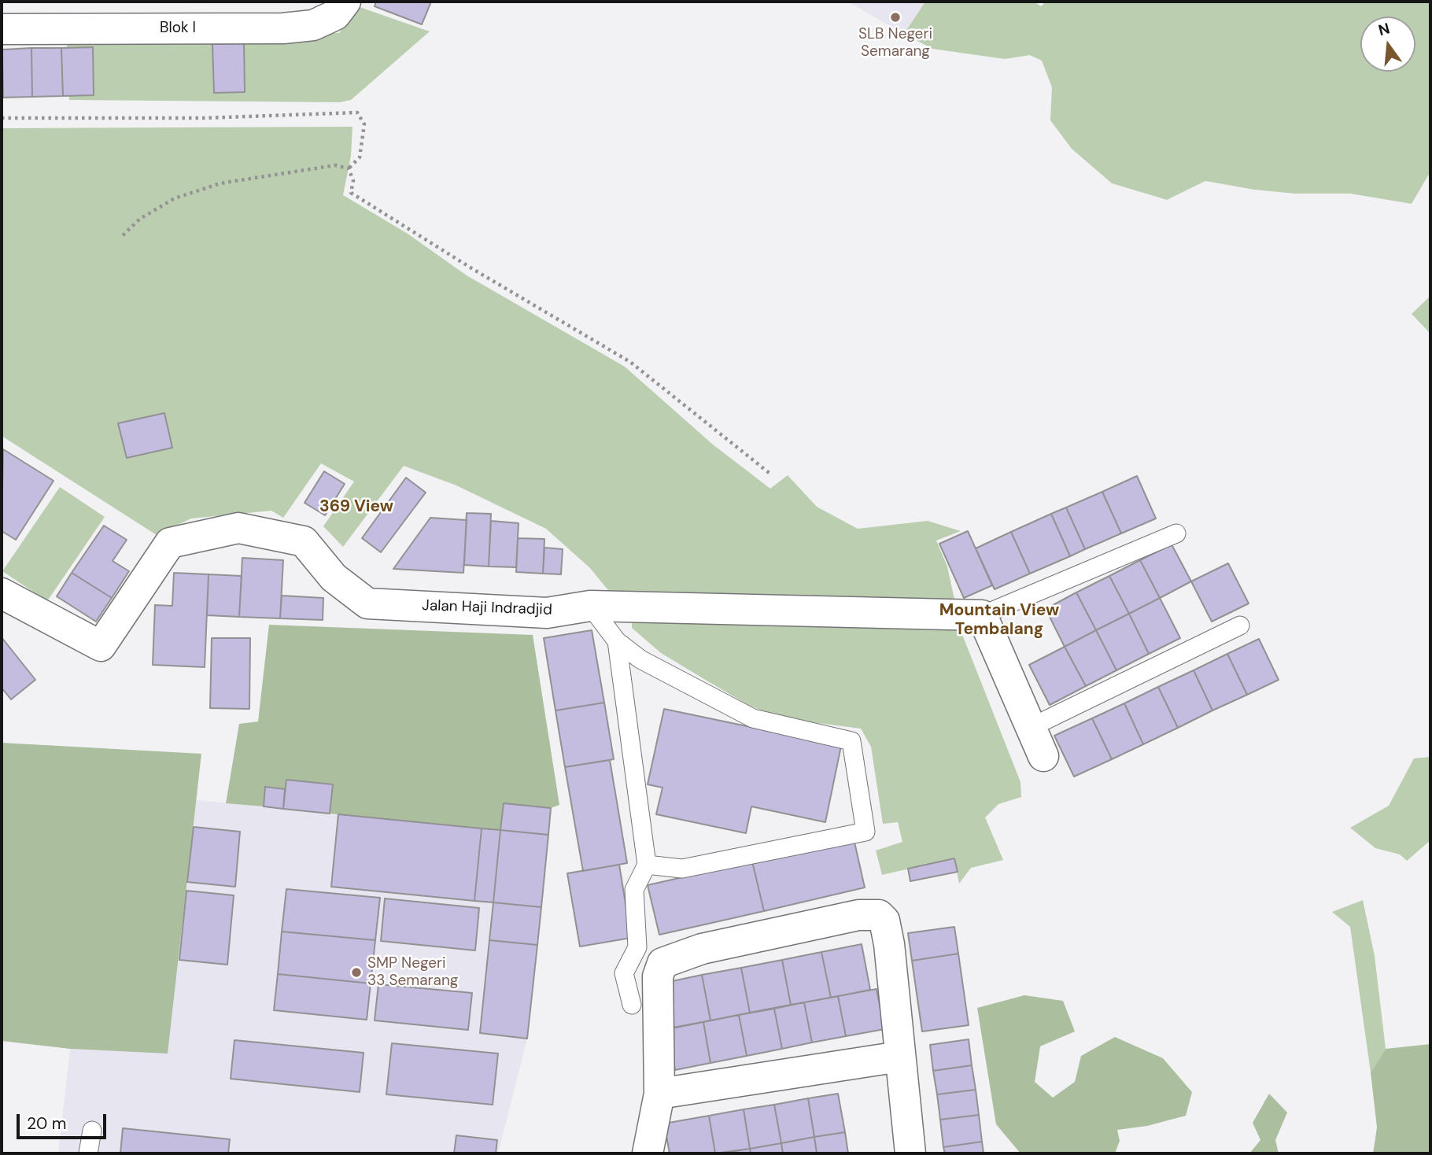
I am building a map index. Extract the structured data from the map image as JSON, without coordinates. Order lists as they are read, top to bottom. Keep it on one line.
{"streets":{"street":["Blok I","Jalan Haji Indradjid"]},"districts":["369 View","Mountain View Tembalang"],"places":["SLB Negeri Semarang","SMP Negeri 33 Semarang"],"scale_bar":"20 m","north":"top"}
